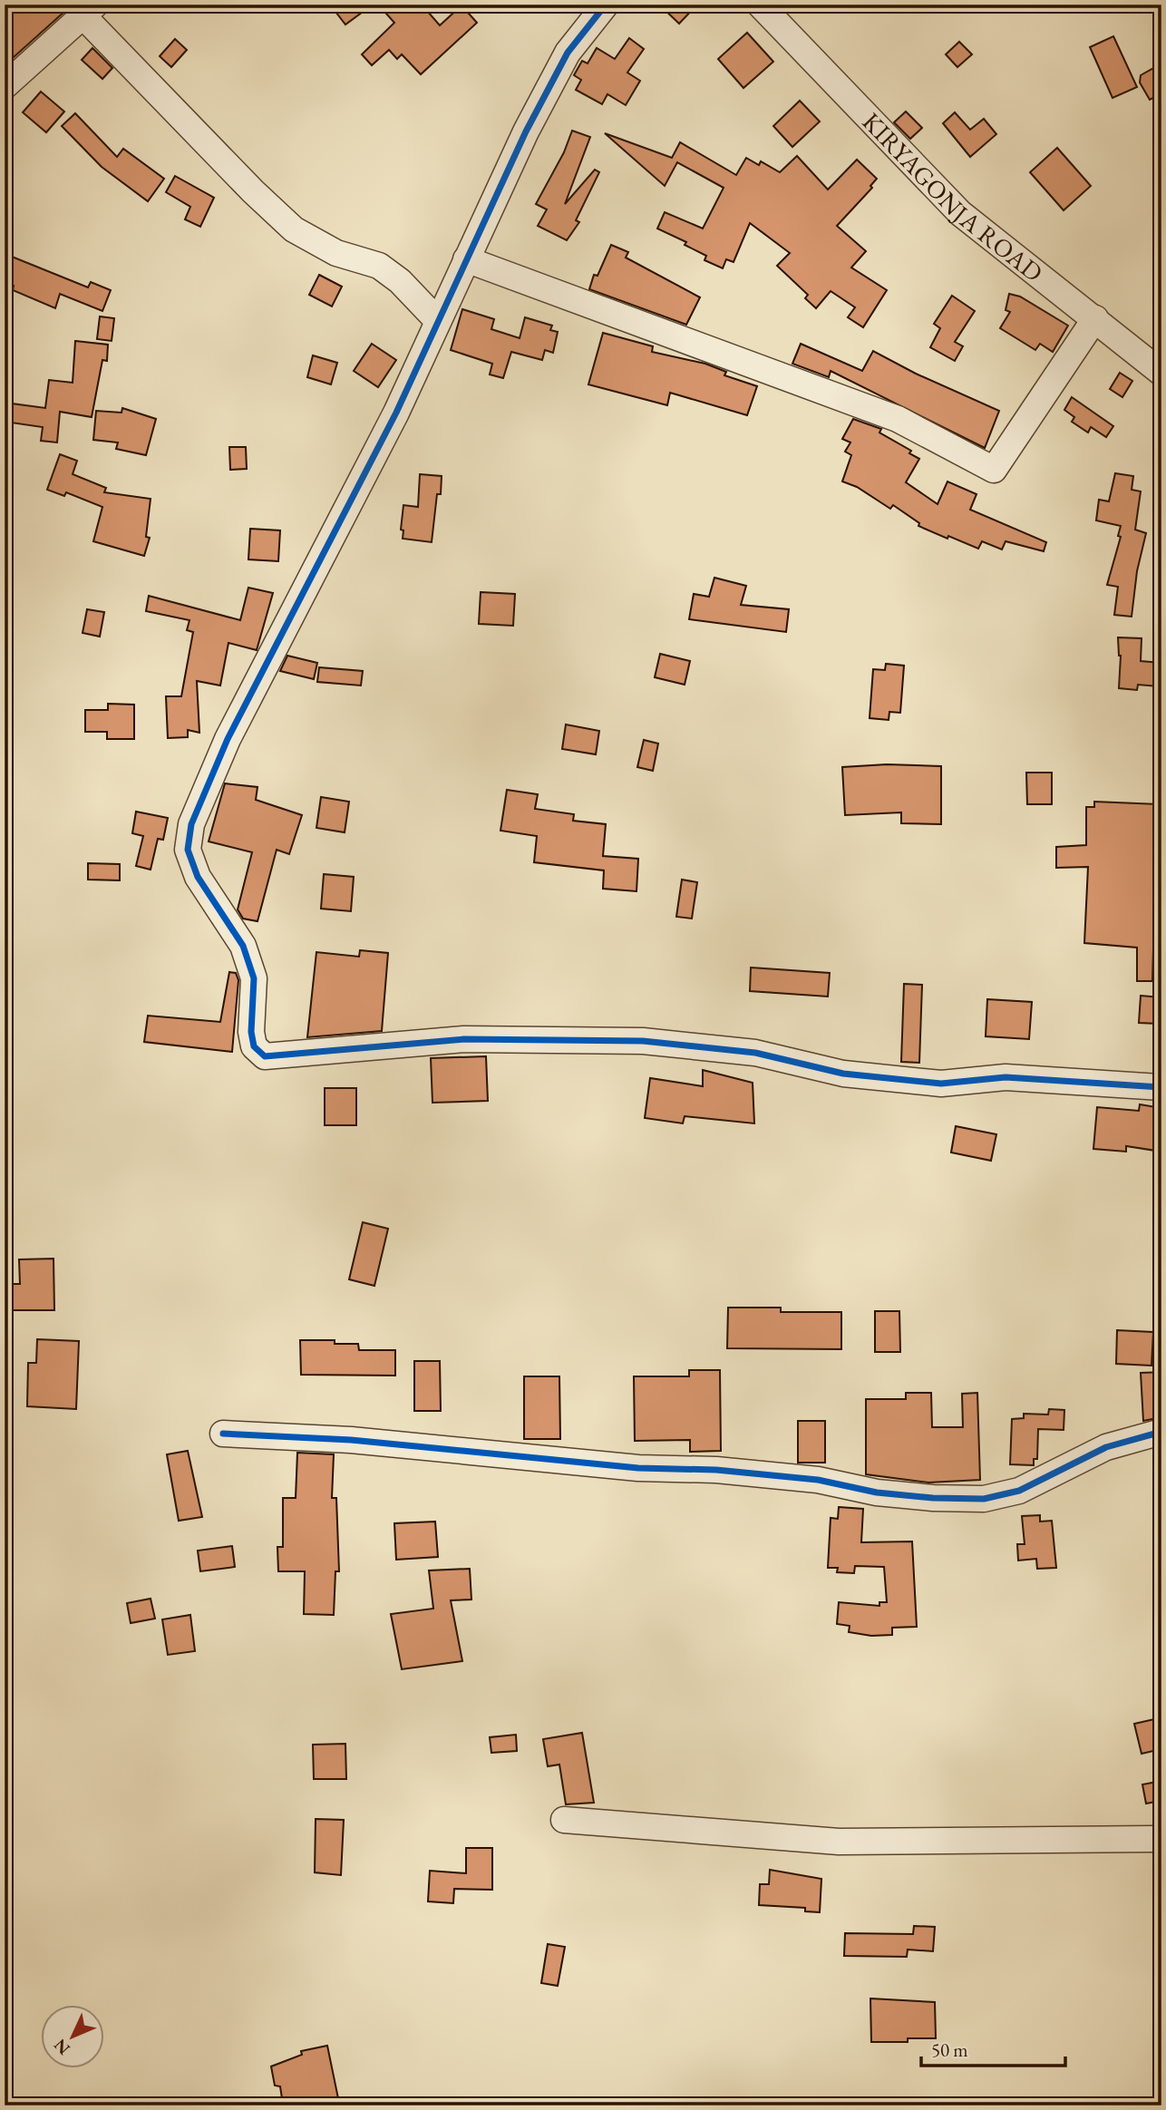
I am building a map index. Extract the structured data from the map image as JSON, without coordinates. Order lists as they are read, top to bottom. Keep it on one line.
{"streets":{"street":["KIRYAGONJA ROAD"]},"scale_bar":"50 m","north":"bottom left"}
